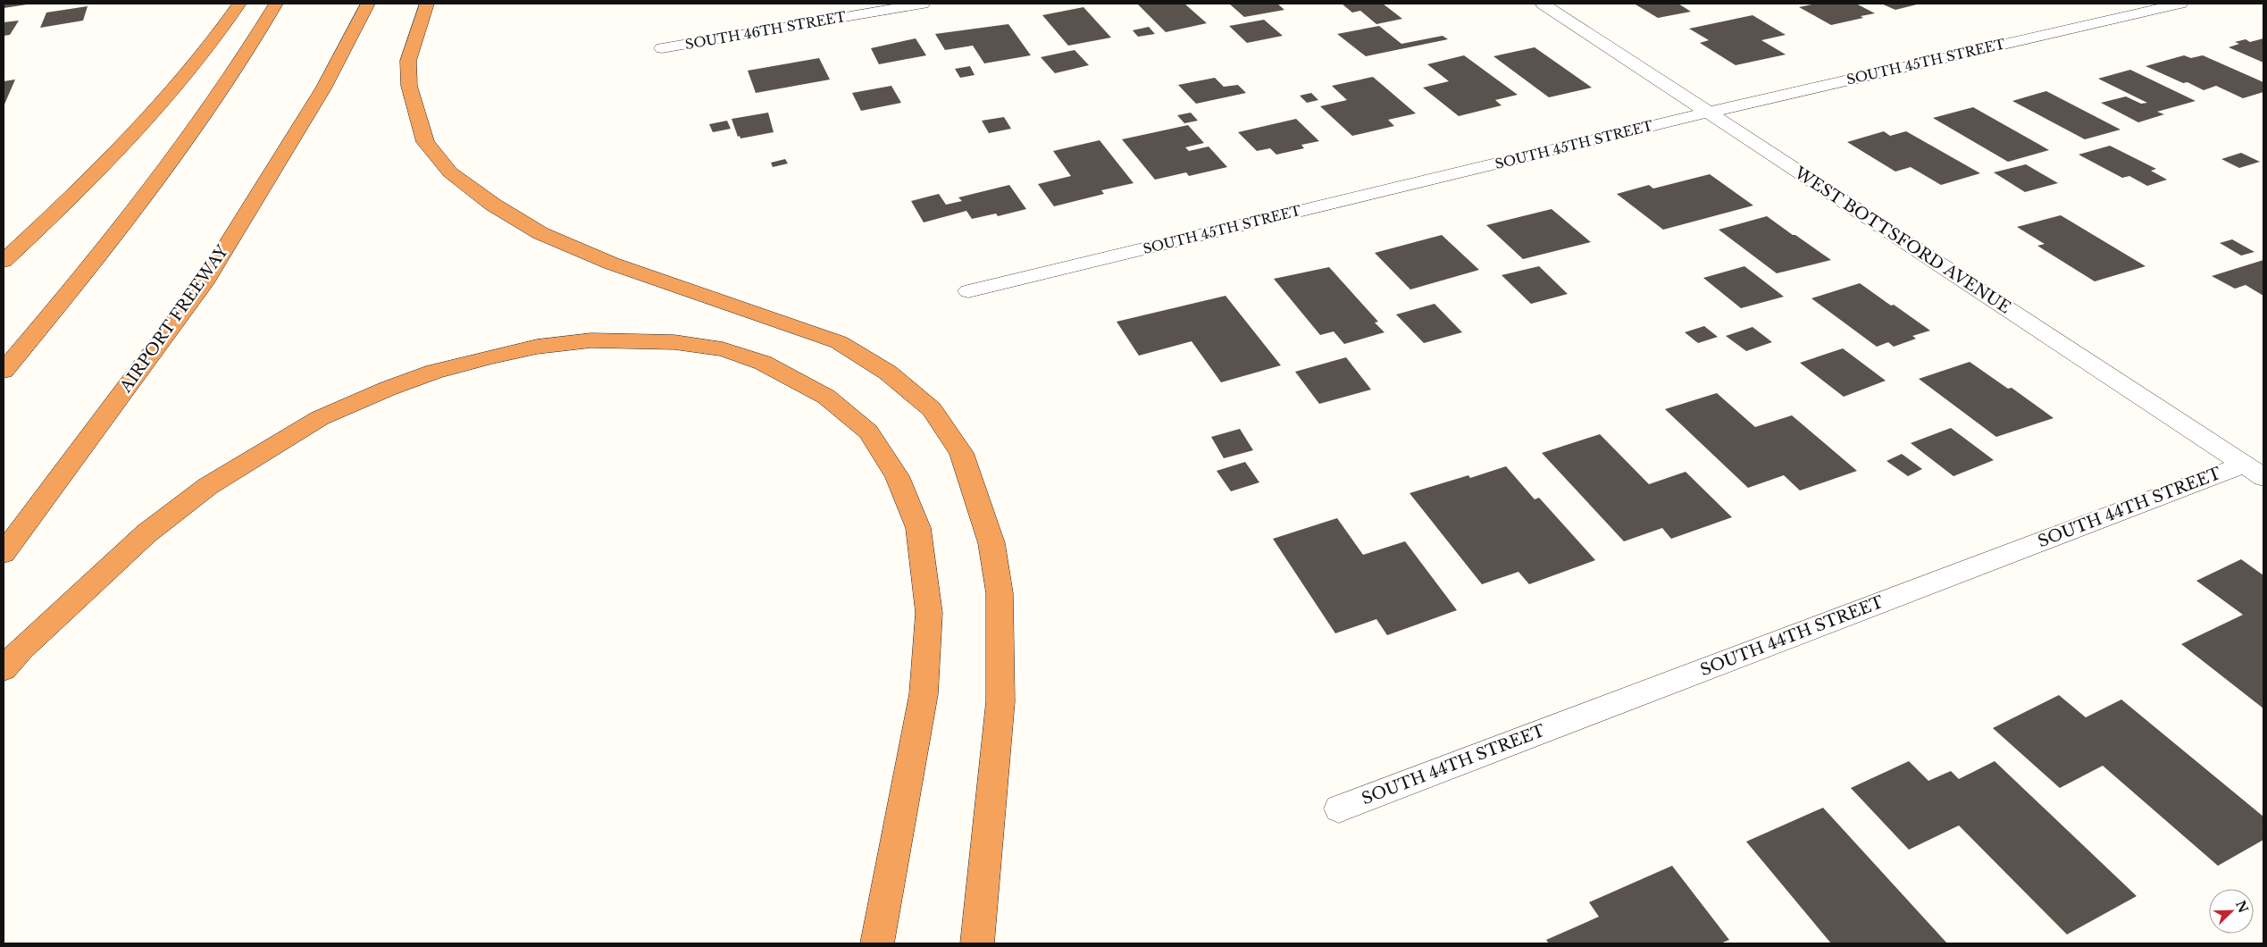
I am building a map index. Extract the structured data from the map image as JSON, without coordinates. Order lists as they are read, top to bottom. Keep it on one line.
{"streets":{"highway":["AIRPORT FREEWAY"],"street":["SOUTH 46TH STREET","SOUTH 45TH STREET","WEST BOTTSFORD AVENUE","SOUTH 44TH STREET"]},"crossings":[["SOUTH 45TH STREET","WEST BOTTSFORD AVENUE"],["WEST BOTTSFORD AVENUE","SOUTH 44TH STREET"]],"north":"top right"}
